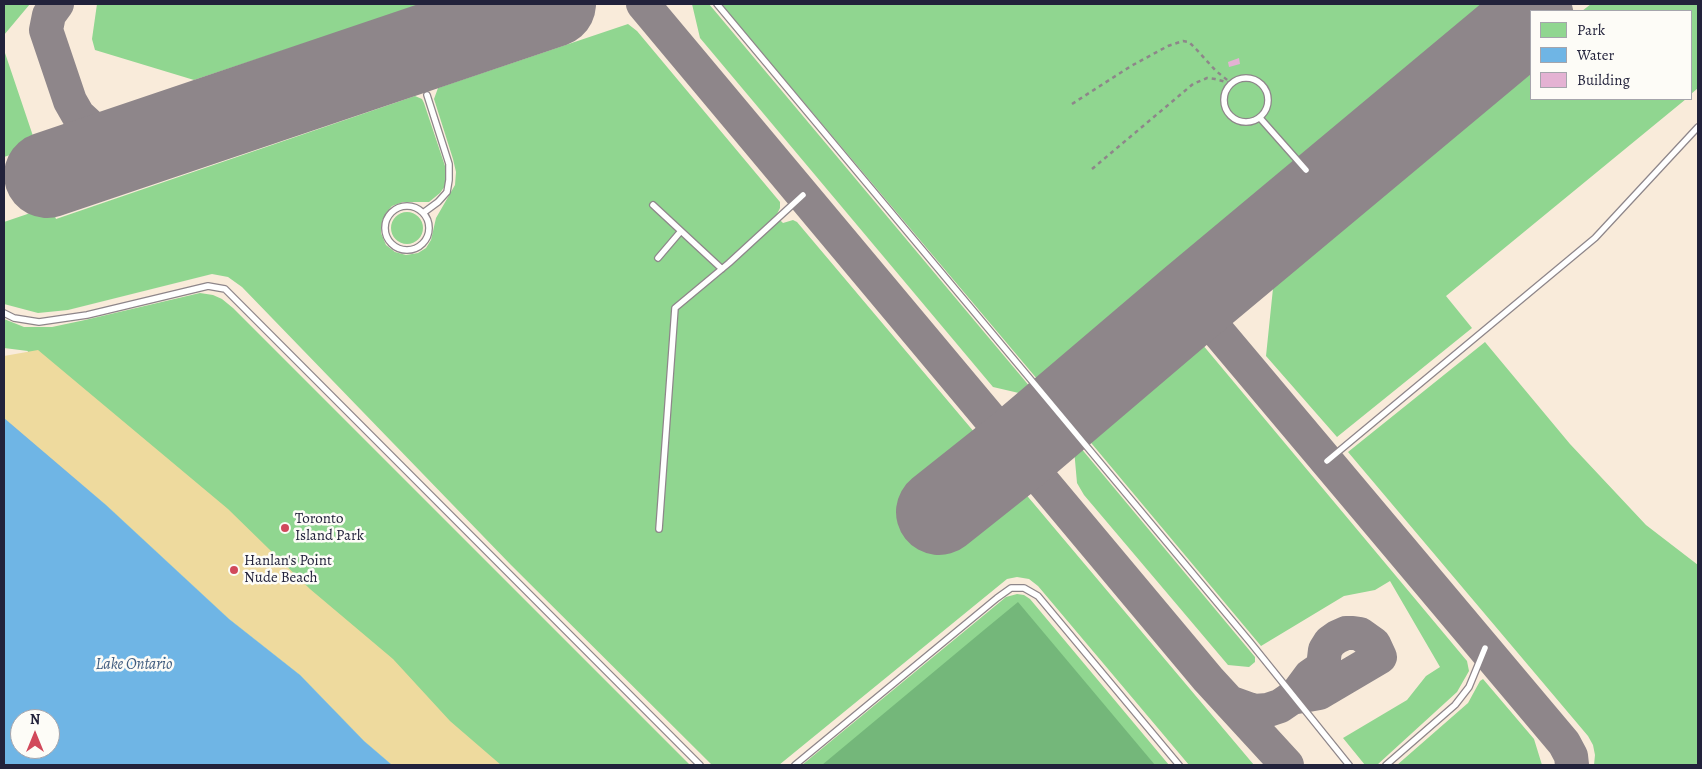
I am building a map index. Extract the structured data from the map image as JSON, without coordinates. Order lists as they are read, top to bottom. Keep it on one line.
{"water":["Lake Ontario"],"places":["Toronto Island Park","Hanlan's Point Nude Beach"],"legend":["Park","Water","Building"],"north":"top"}
